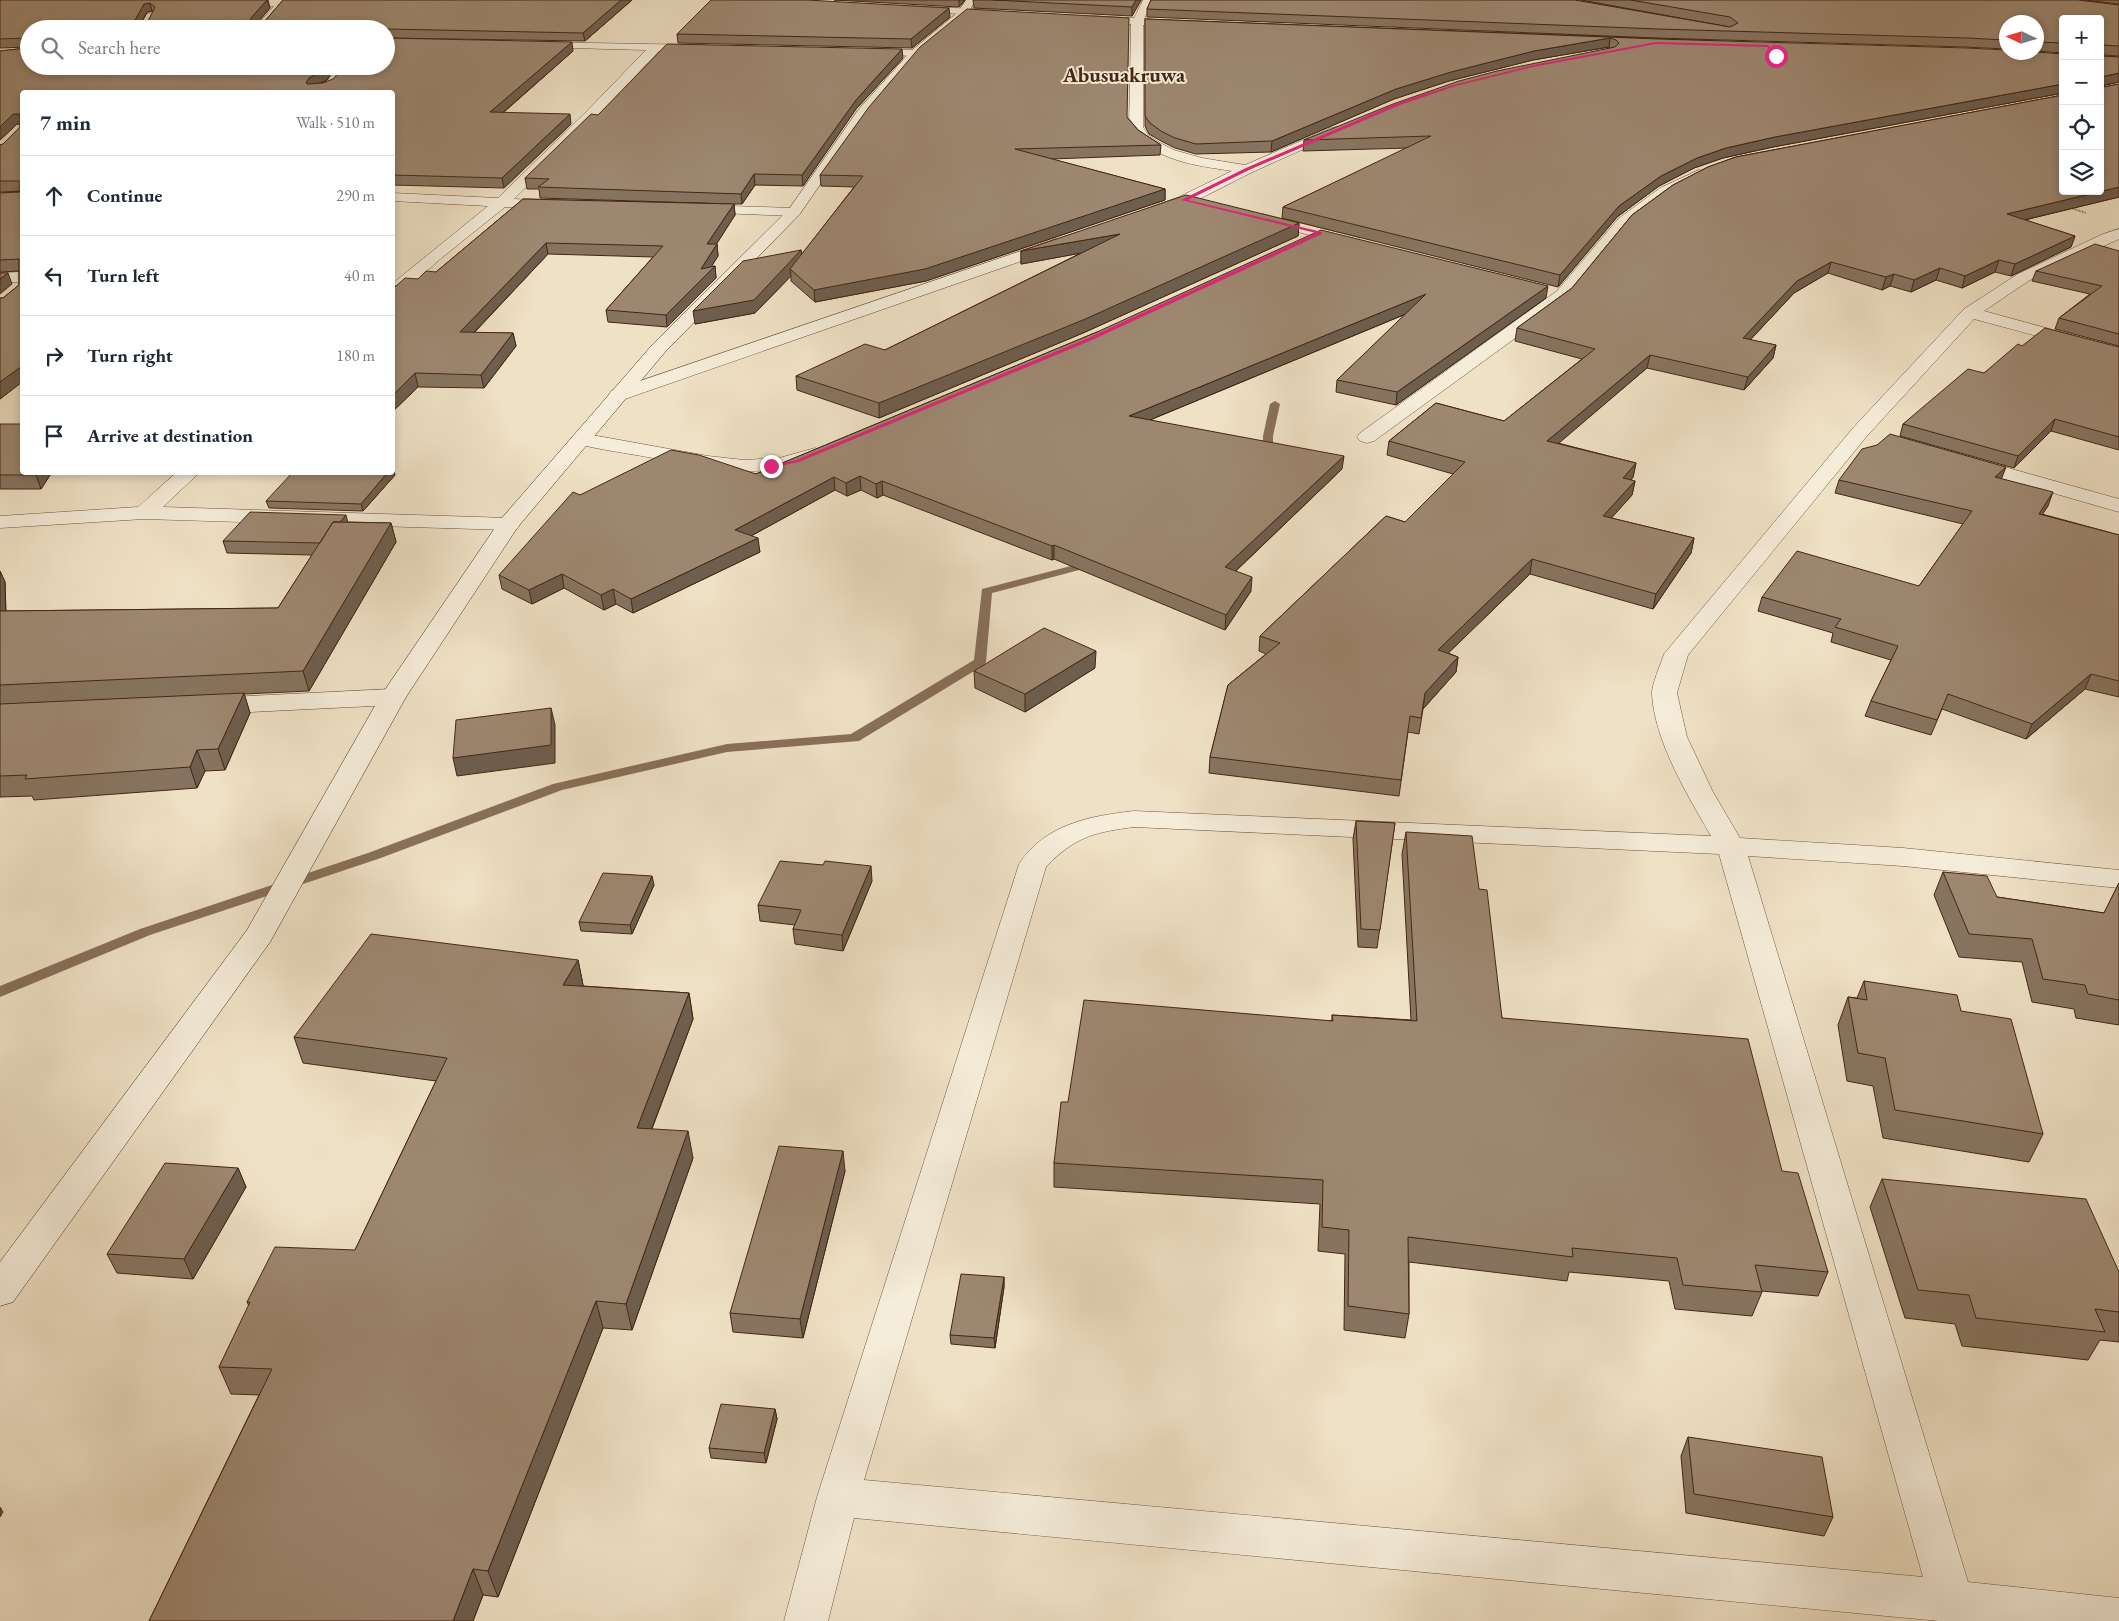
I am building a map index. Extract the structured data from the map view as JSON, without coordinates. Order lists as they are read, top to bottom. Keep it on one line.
{"districts":["Abusuakruwa"],"north":"left","page":{"map_buttons":["+","−"],"search":"Search here","heading":["7 min","Walk · 510 m"],"list":[["Continue","290 m"],["Turn left","40 m"],["Turn right","180 m"],"Arrive at destination"]}}
